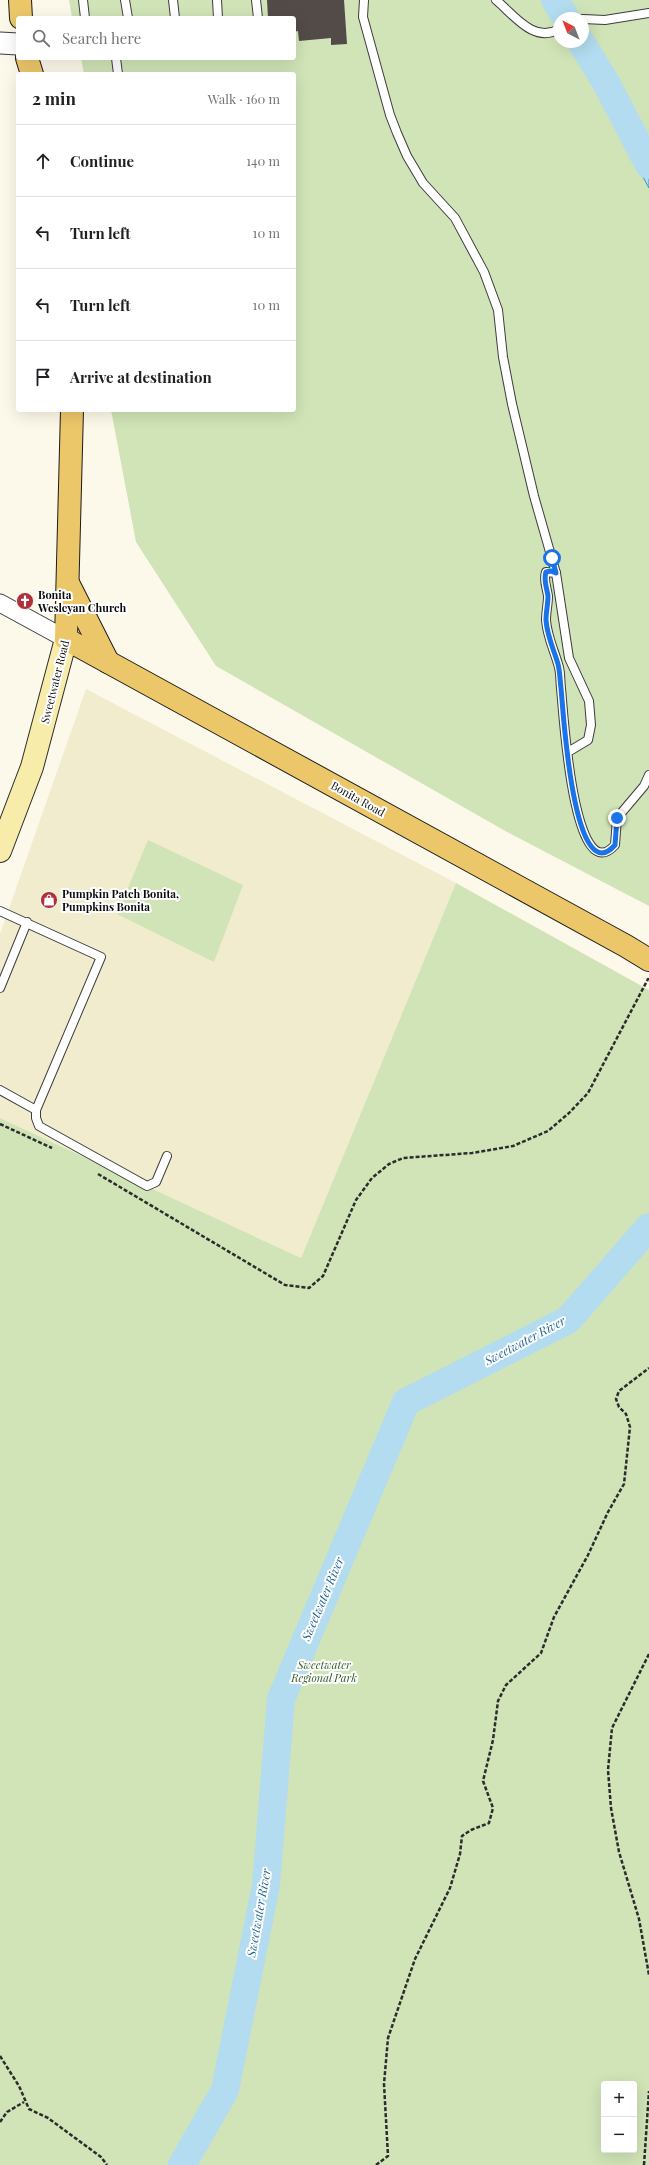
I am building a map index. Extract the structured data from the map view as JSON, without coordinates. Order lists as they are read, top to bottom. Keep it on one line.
{"streets":{"main road":["Sweetwater Road","Bonita Road"]},"crossings":[["Sweetwater Road","Bonita Road"]],"water":["Sweetwater River"],"parks":["Sweetwater Regional Park"],"places":{"church":["Bonita Wesleyan Church"],"shop":["Pumpkin Patch Bonita, Pumpkins Bonita"]},"north":"top left","page":{"search":"Search here","heading":["2 min","Walk · 160 m"],"list":[["Continue","140 m"],["Turn left","10 m"],["Turn left","10 m"],"Arrive at destination"],"map_buttons":["+","−"]}}
